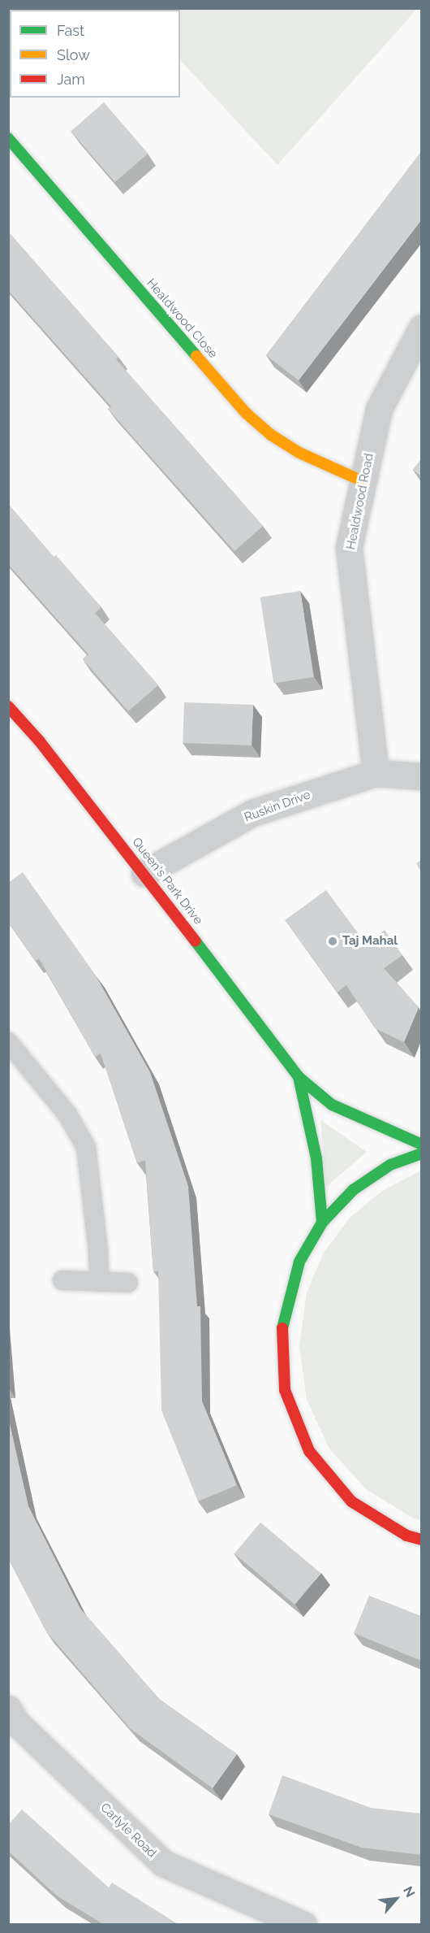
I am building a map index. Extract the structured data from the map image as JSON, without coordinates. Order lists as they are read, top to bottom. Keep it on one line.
{"streets":{"street":["Healdwood Close","Healdwood Road","Ruskin Drive","Queen's Park Drive","Carlyle Road"]},"crossings":[["Healdwood Close","Healdwood Road"],["Healdwood Road","Ruskin Drive"],["Ruskin Drive","Queen's Park Drive"]],"places":["Taj Mahal"],"legend":["Fast","Slow","Jam"],"north":"top right"}
